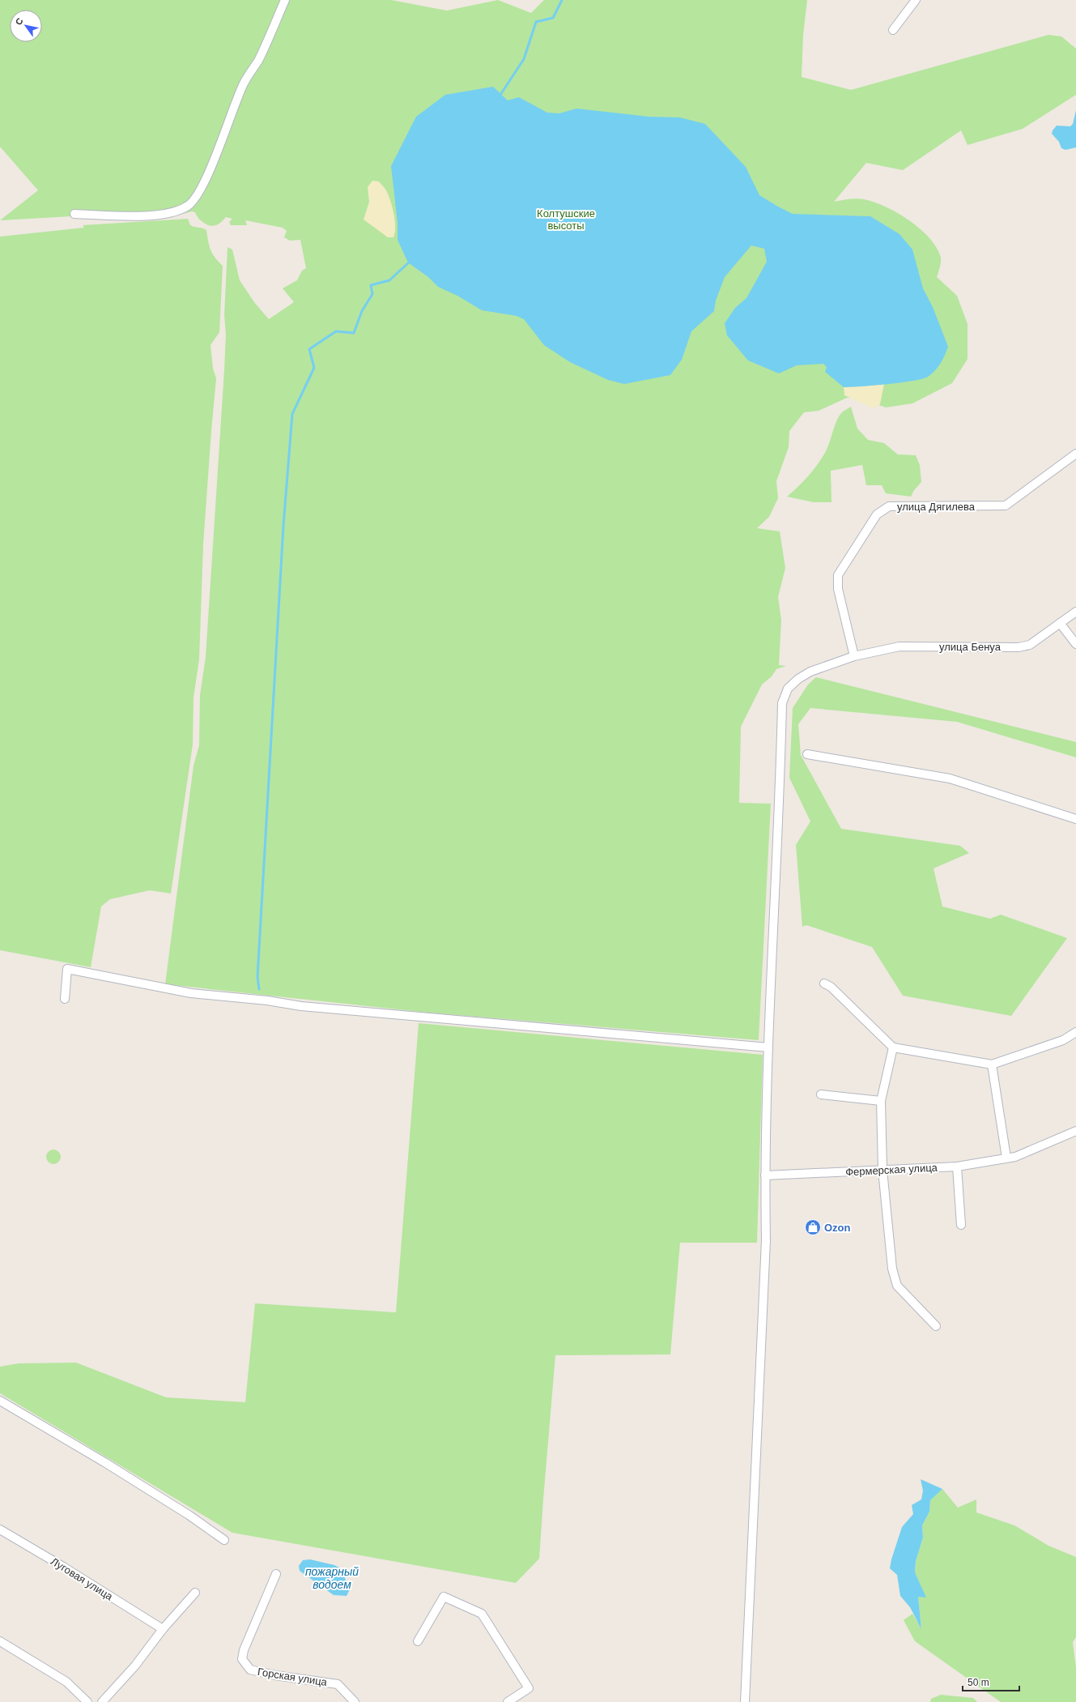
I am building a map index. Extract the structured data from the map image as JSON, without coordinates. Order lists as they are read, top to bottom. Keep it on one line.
{"streets":{"street":["улица Дягилева","улица Бенуа","Фермерская улица","Луговая улица","Горская улица"]},"crossings":[["улица Дягилева","улица Бенуа"],["улица Бенуа","Фермерская улица"]],"water":["пожарный водоем"],"parks":["Колтушские высоты"],"places":{"shop":["Ozon"]},"scale_bar":"50 m","north":"top left"}
